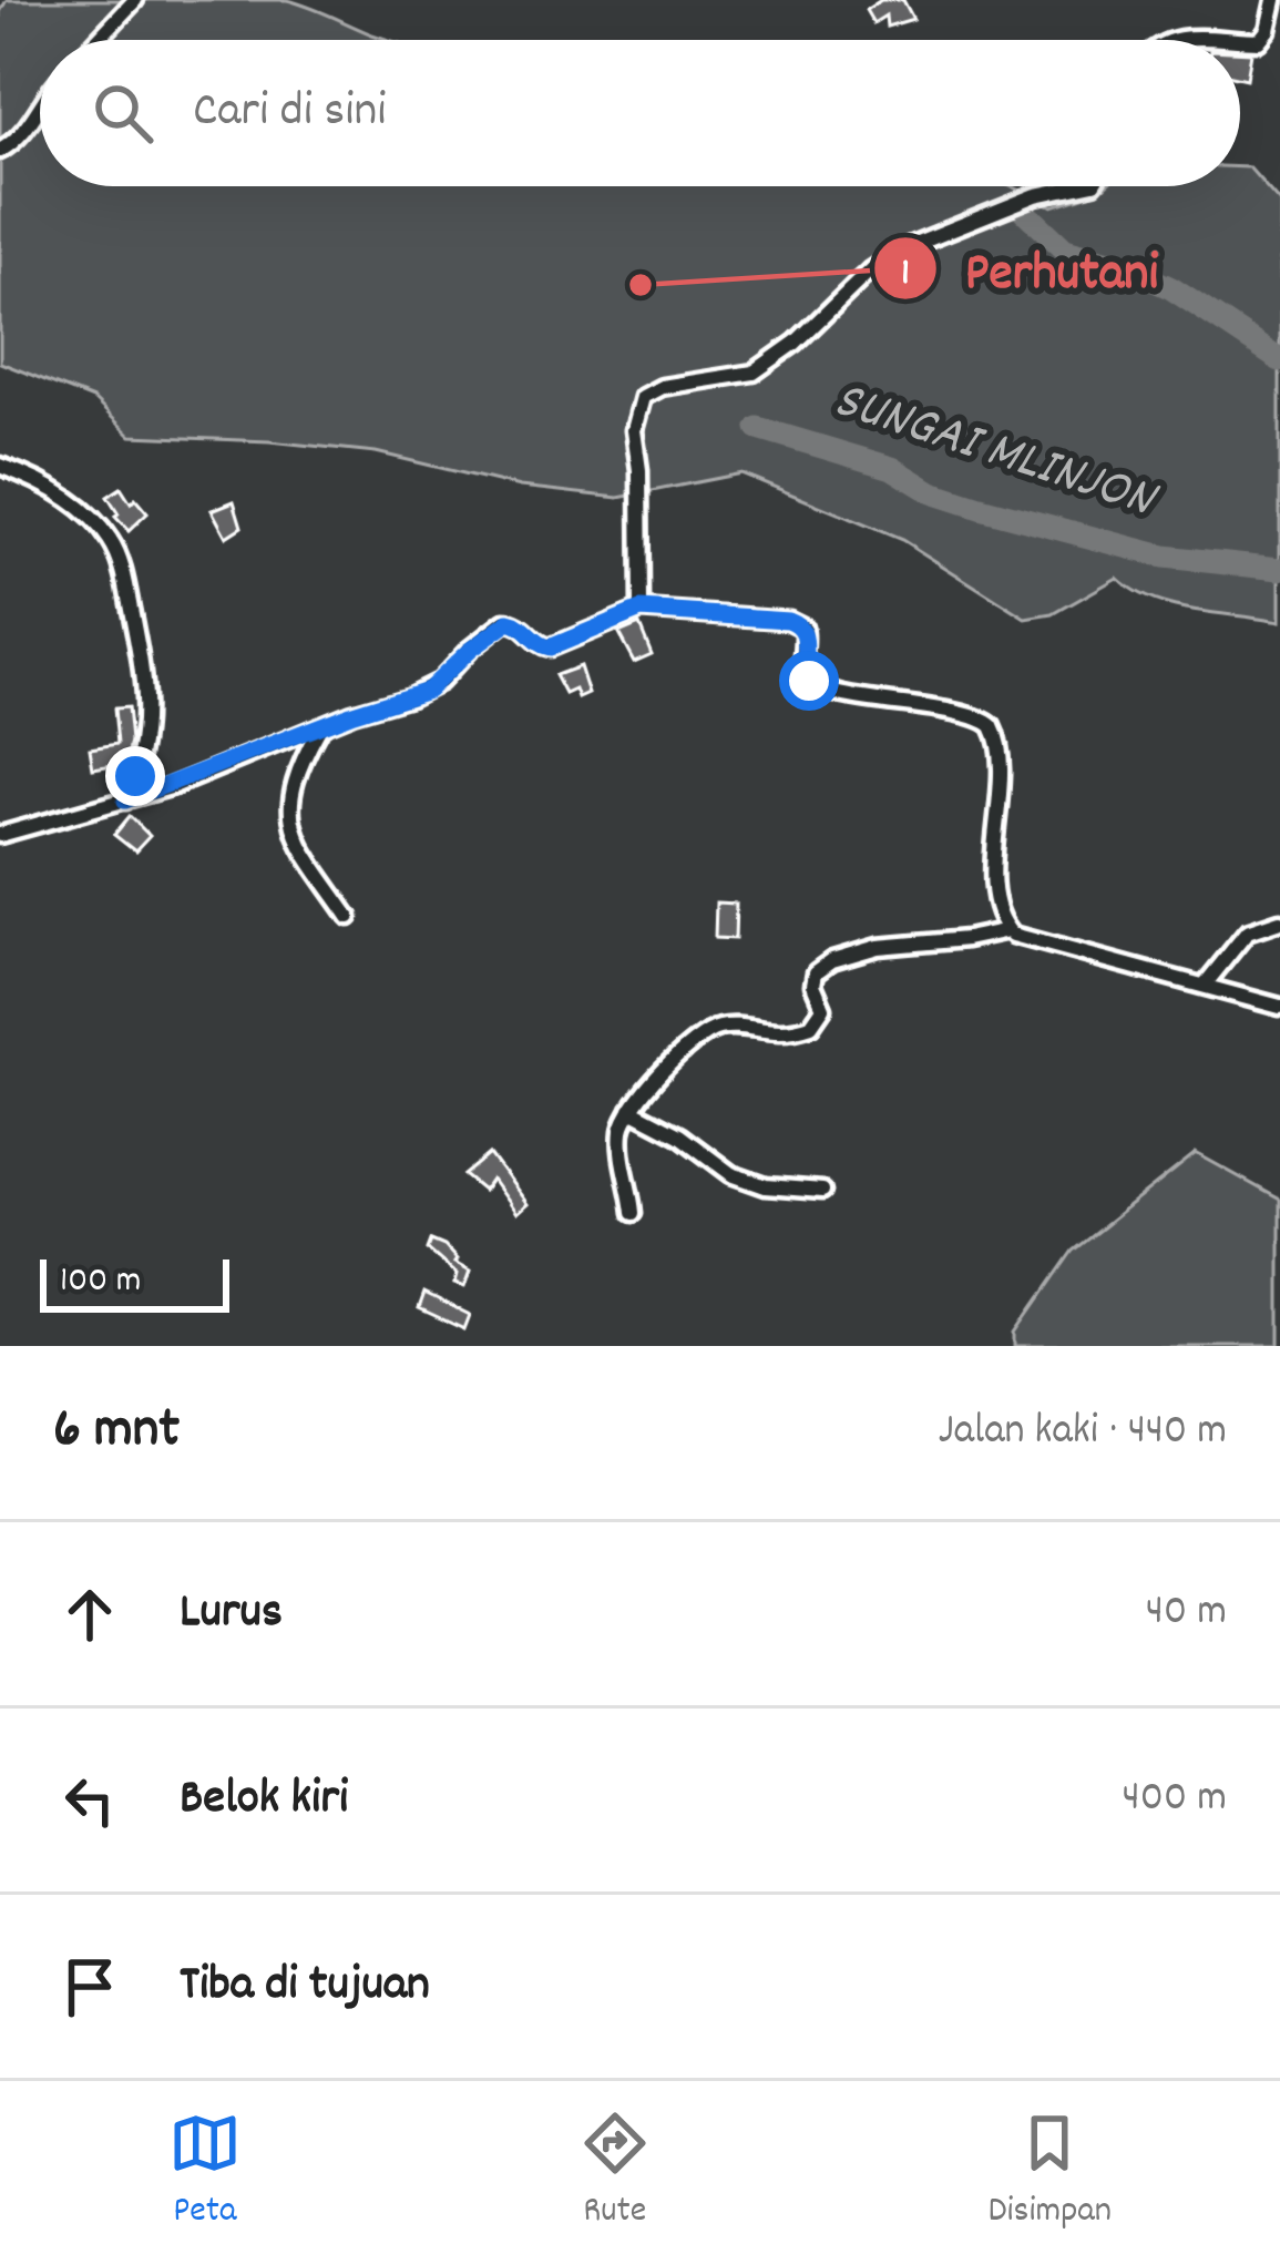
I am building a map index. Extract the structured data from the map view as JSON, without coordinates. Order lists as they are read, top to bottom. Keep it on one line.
{"water":["SUNGAI MLINJON"],"places":["Perhutani"],"scale_bar":"100 m","page":{"search":"Cari di sini","scale":"100 m","heading":["6 mnt","Jalan kaki · 440 m"],"list":[["Lurus","40 m"],["Belok kiri","400 m"],"Tiba di tujuan"],"nav":["Peta","Rute","Disimpan"]}}
